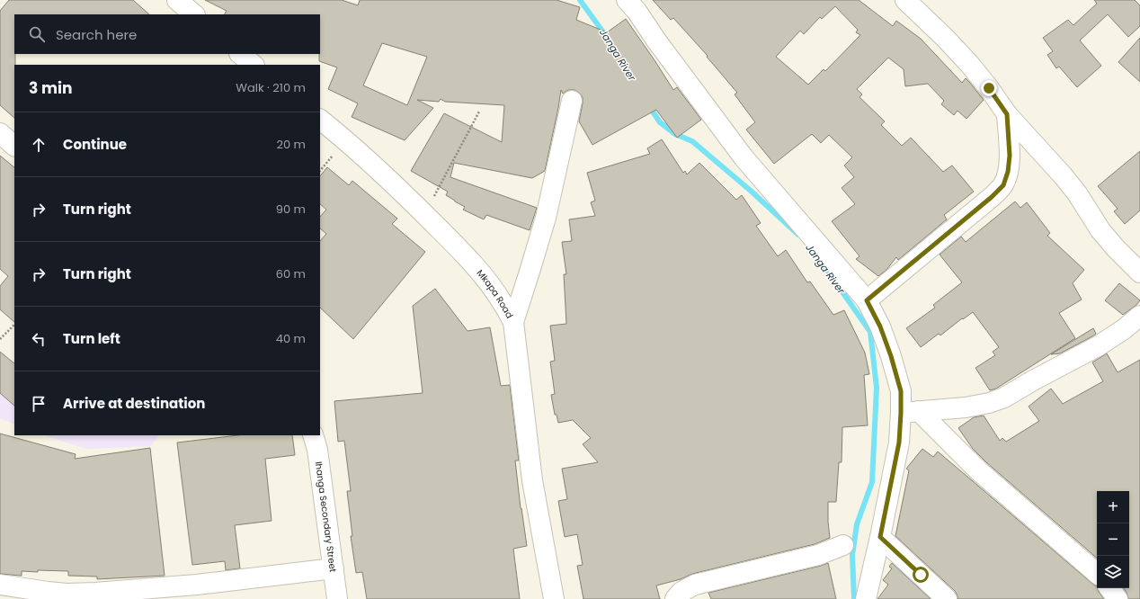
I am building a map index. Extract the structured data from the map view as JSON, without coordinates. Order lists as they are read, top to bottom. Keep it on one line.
{"streets":{"street":["Mkapa Road","Ihanga Secondary Street"]},"water":["Janga River"],"page":{"search":"Search here","heading":["3 min","Walk · 210 m"],"list":[["Continue","20 m"],["Turn right","90 m"],["Turn right","60 m"],["Turn left","40 m"],"Arrive at destination"],"map_buttons":["+","−"]}}
